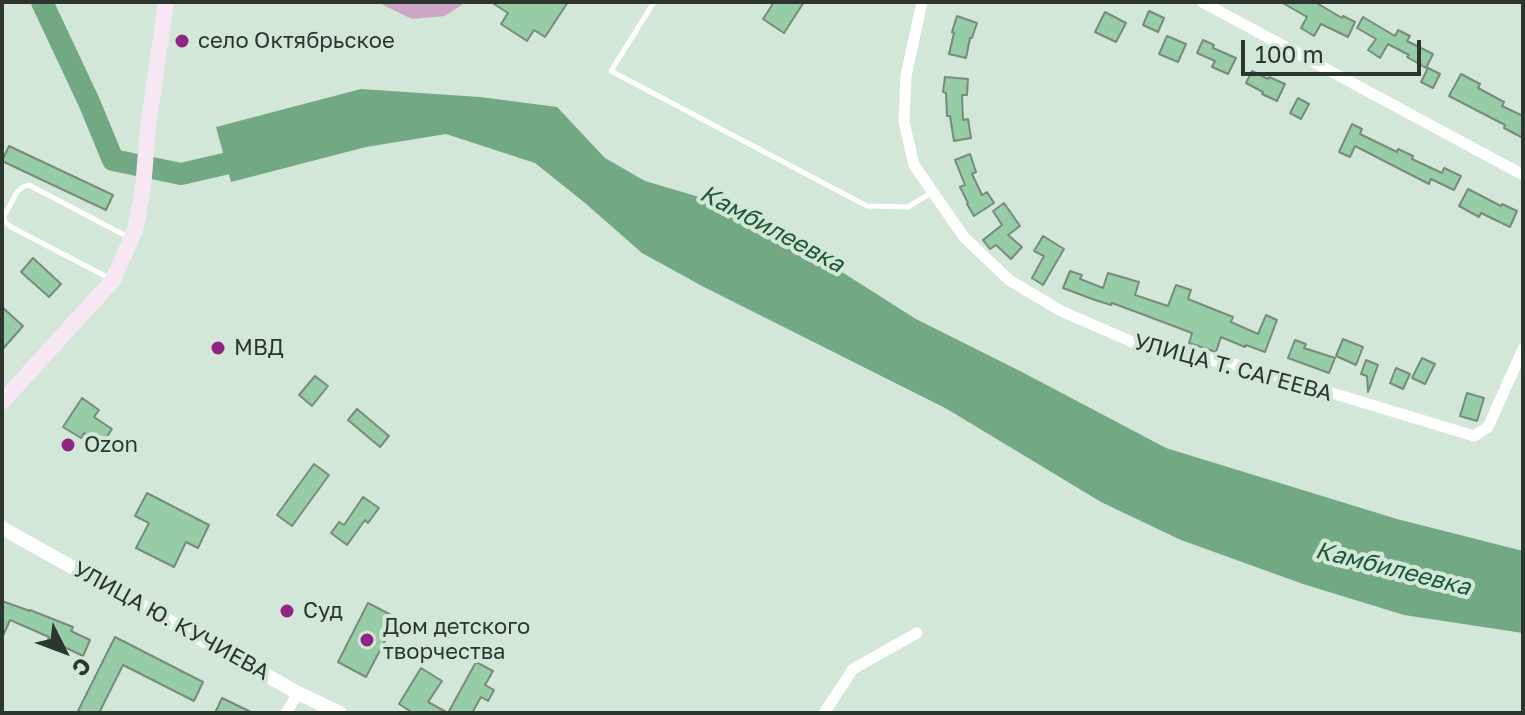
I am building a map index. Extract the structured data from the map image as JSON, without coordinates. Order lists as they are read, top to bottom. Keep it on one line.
{"streets":{"street":["УЛИЦА Т. САГЕЕВА","УЛИЦА Ю. КУЧИЕВА"]},"water":["Камбилеевка"],"places":["село Октябрьское","МВД","Ozon","Суд","Дом детского творчества"],"scale_bar":"100 m","north":"bottom right"}
